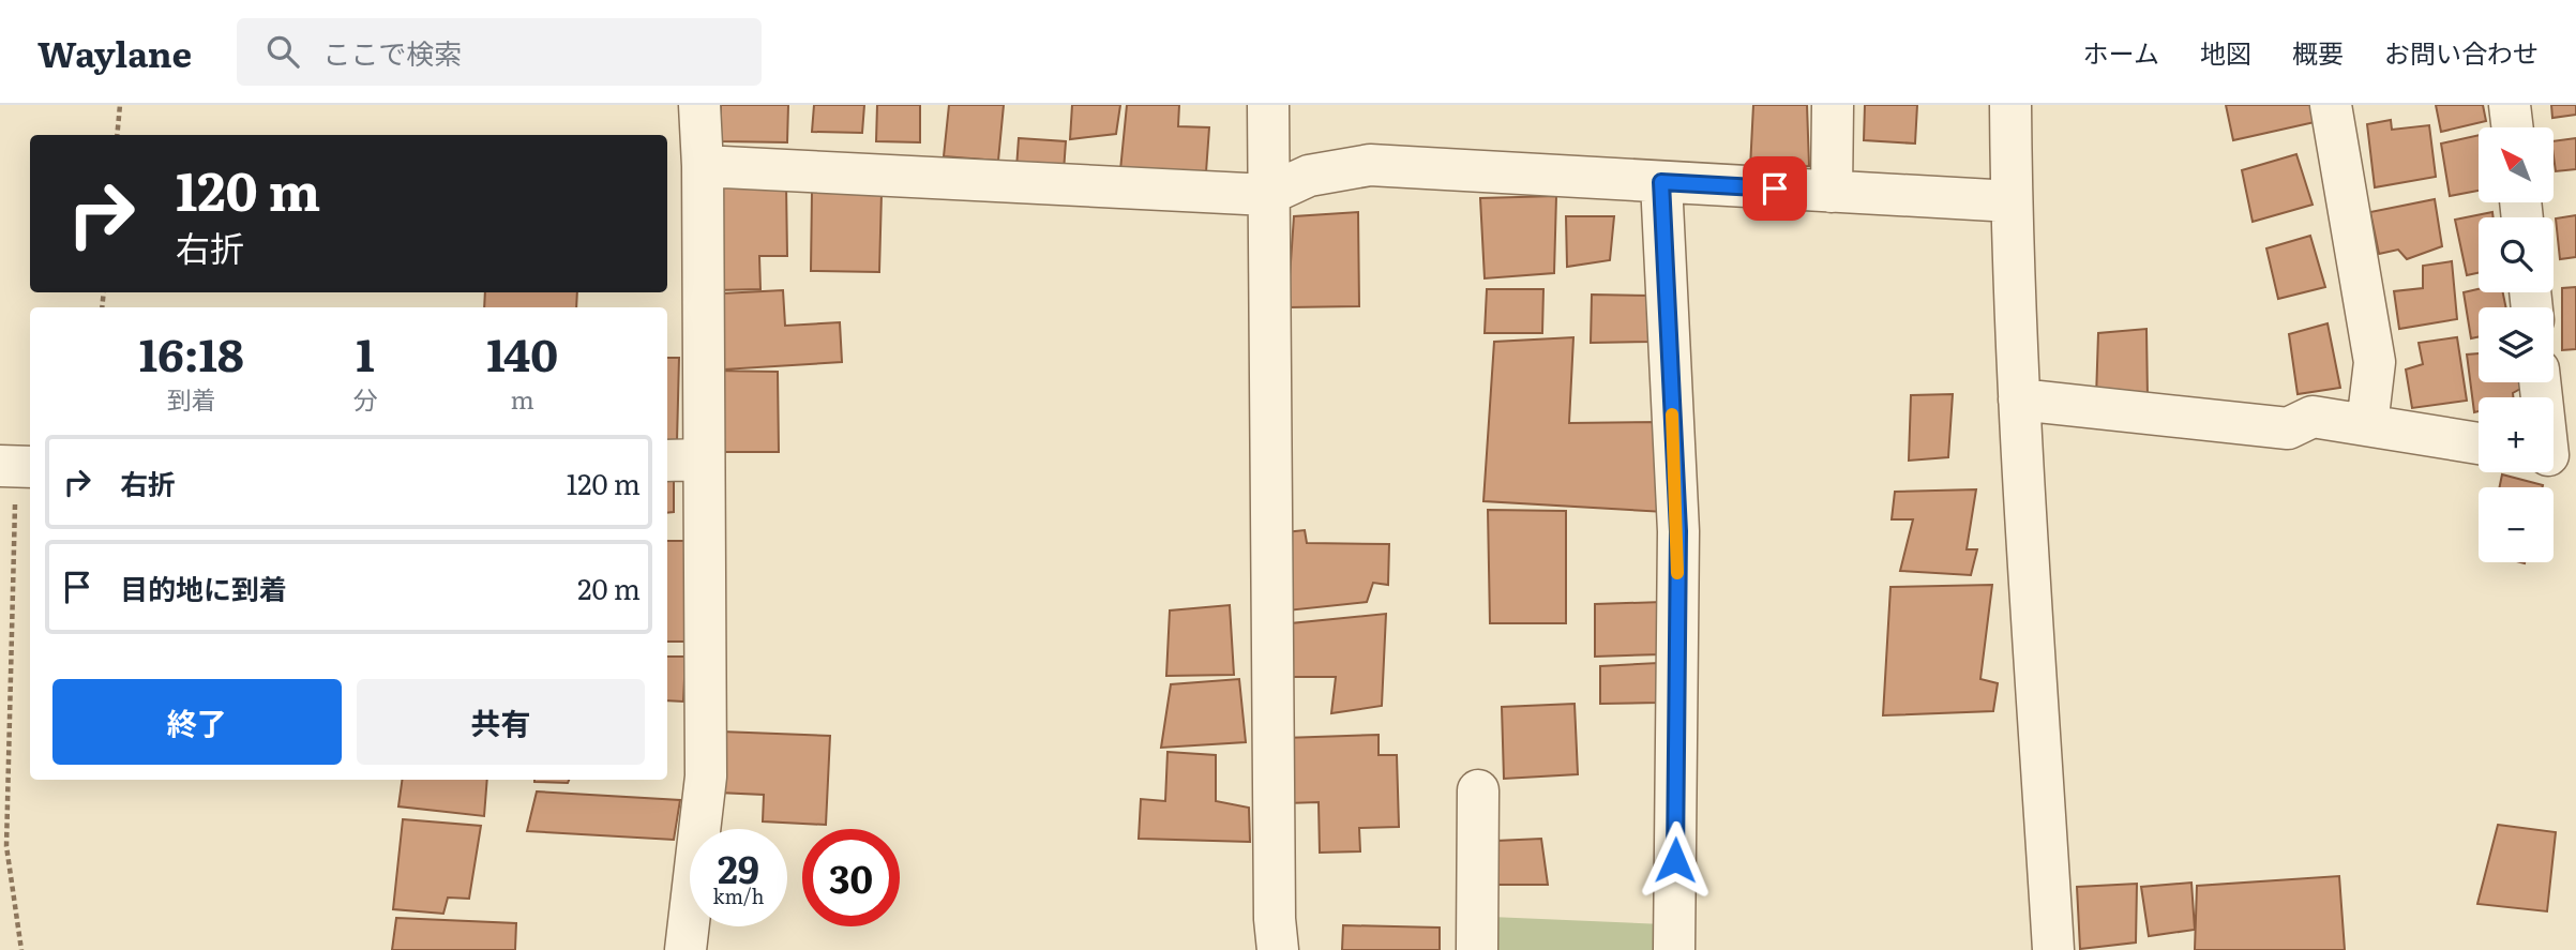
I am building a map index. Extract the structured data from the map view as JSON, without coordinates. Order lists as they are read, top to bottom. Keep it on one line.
{"north":"top left","page":{"header":"Waylane","search":"ここで検索","nav":["ホーム","地図","概要","お問い合わせ"],"map_buttons":["+","−"],"turn":["120 m","右折"],"eta":["16:18","到着","1","分","140","m"],"list":[{"name":"右折","value":"120 m"},{"name":"目的地に到着","value":"20 m"}],"buttons":["終了","共有"],"speed":"29 km/h","limit":"30"}}
